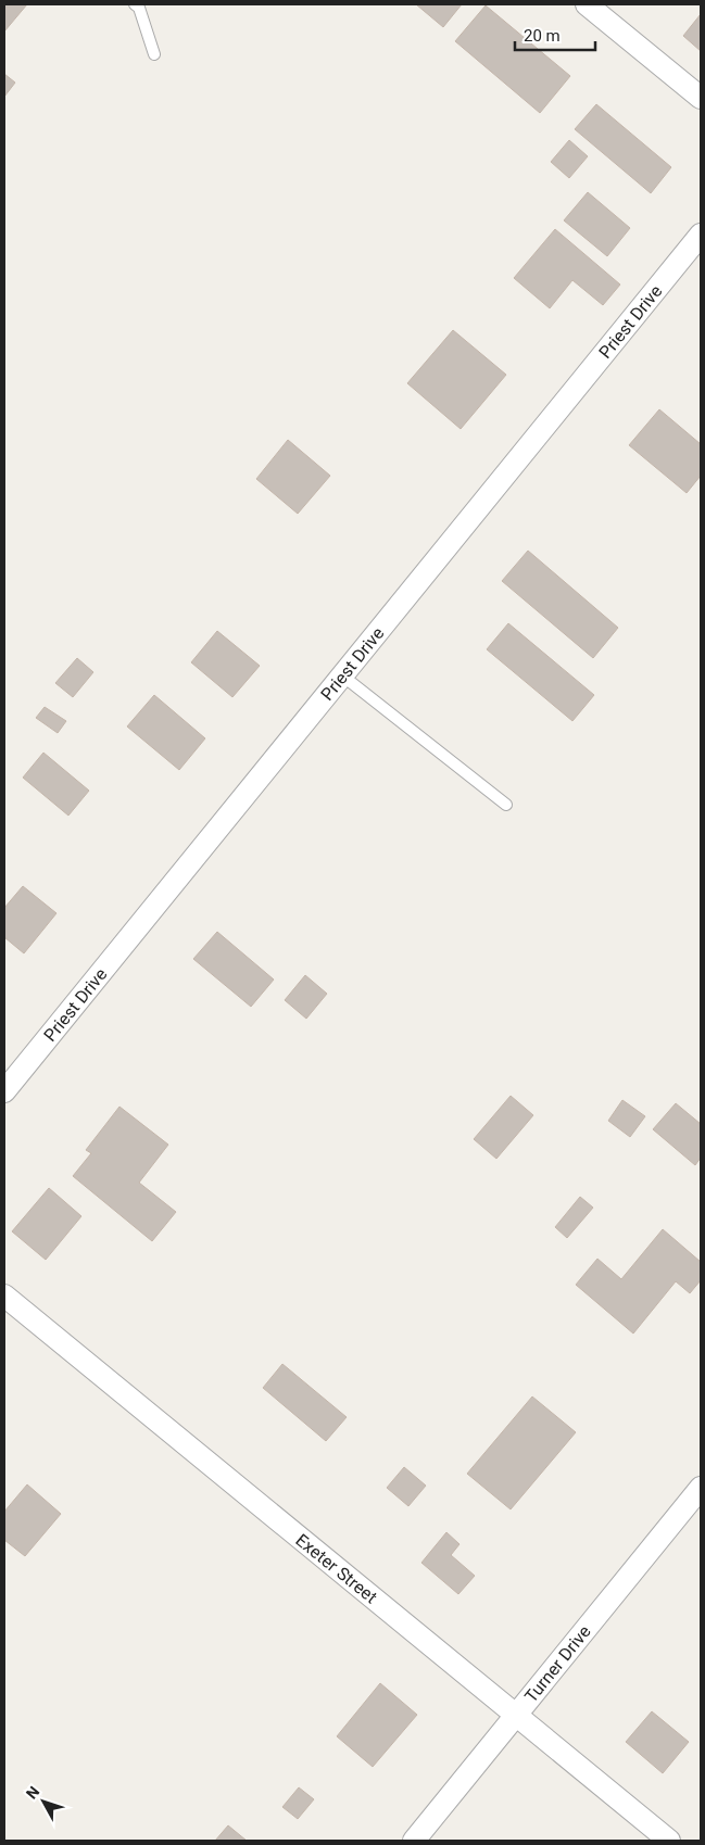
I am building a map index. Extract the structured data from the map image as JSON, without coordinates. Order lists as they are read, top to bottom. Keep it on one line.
{"streets":{"street":["Priest Drive","Exeter Street","Turner Drive"]},"crossings":[["Exeter Street","Turner Drive"]],"scale_bar":"20 m","north":"top left"}
